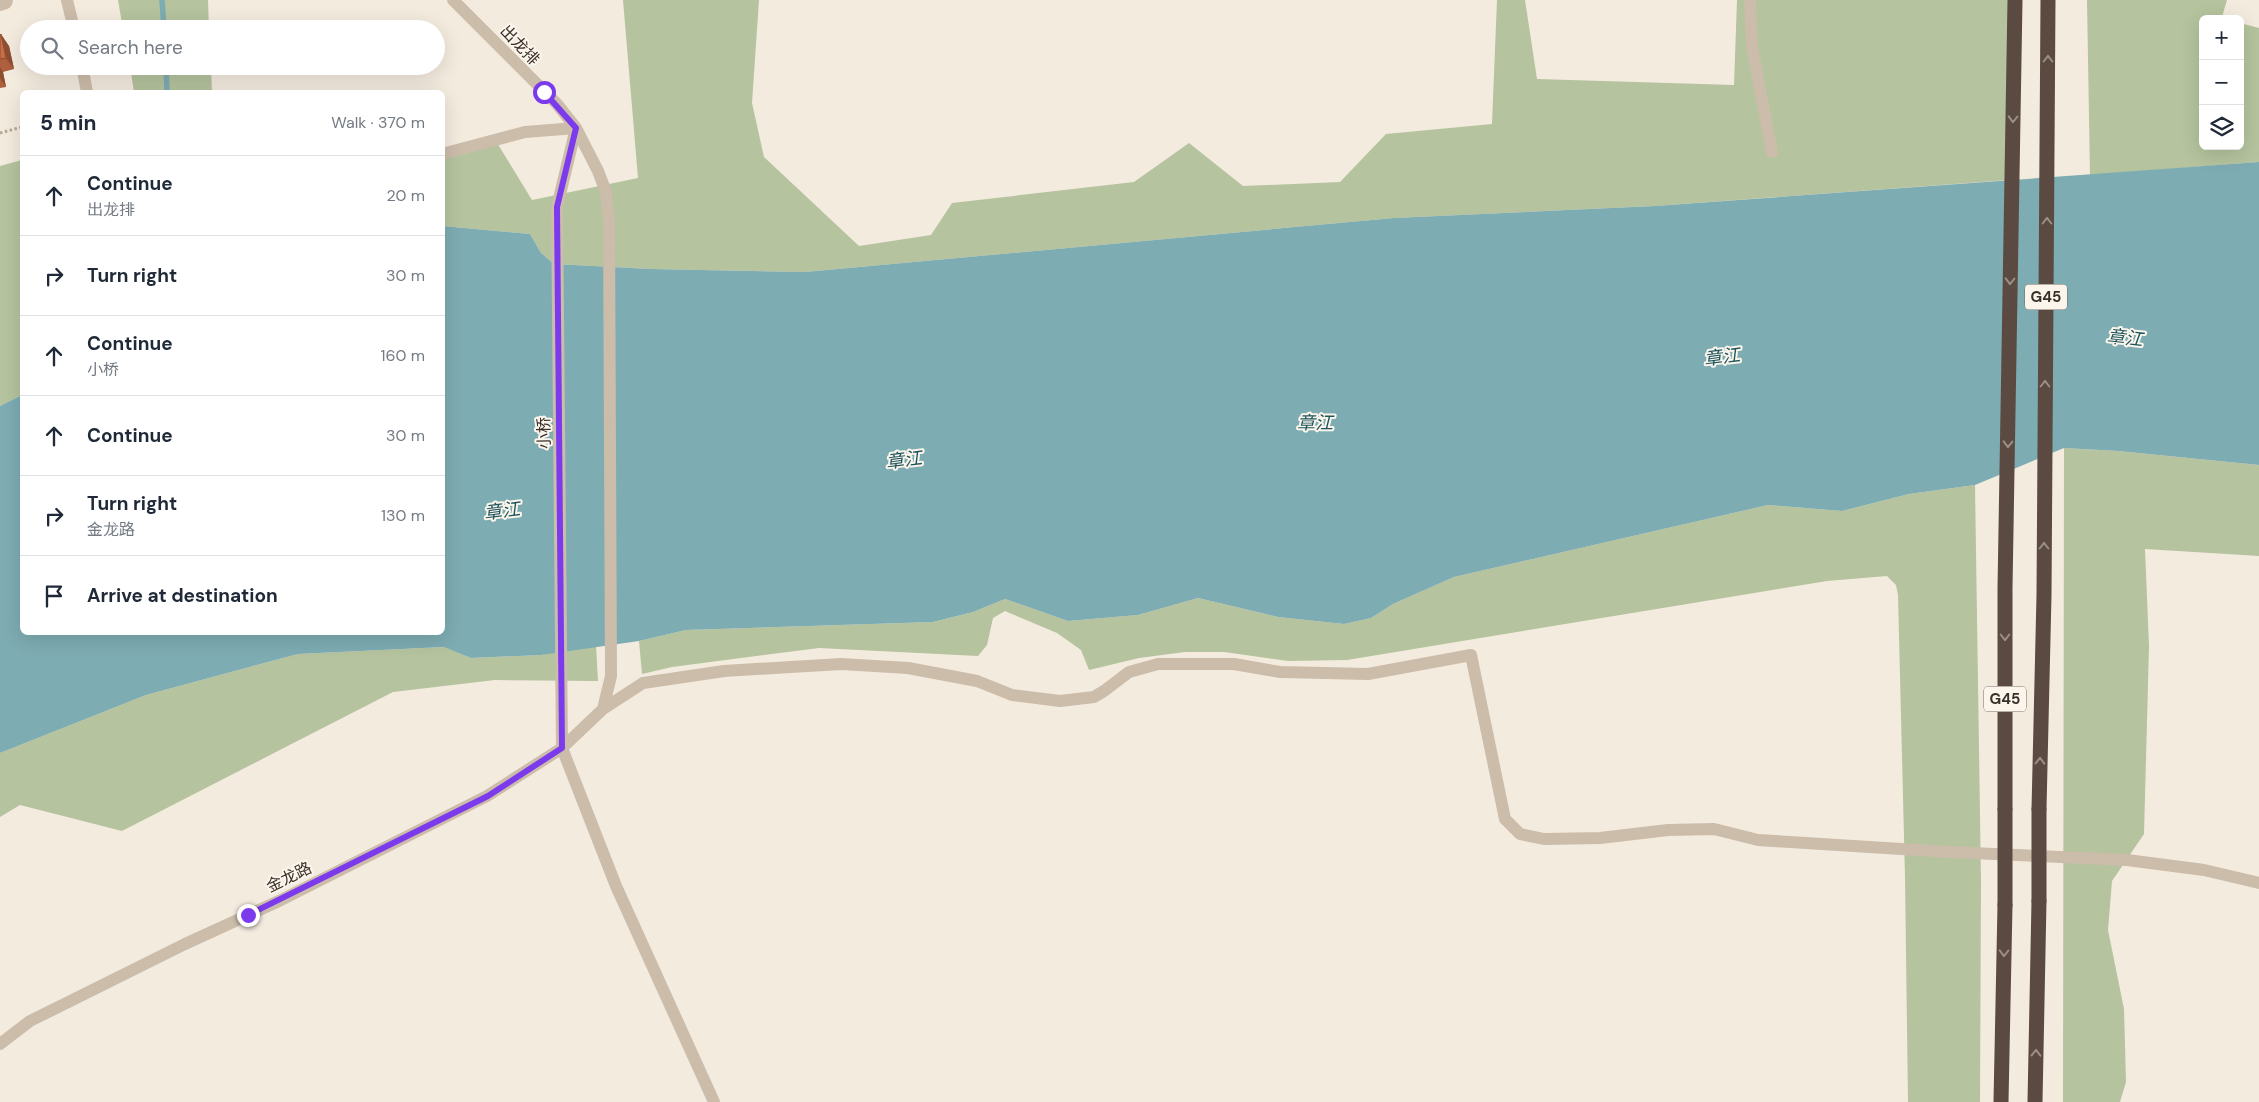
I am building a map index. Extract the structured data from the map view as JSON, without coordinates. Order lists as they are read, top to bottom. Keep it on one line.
{"streets":{"highway":["G45"],"street":["出龙排","小桥","金龙路"]},"crossings":[["出龙排","小桥"],["出龙排","金龙路"],["小桥","金龙路"]],"water":["章江"],"page":{"map_buttons":["+","−"],"search":"Search here","heading":["5 min","Walk · 370 m"],"list":[["Continue","出龙排","20 m"],["Turn right","30 m"],["Continue","小桥","160 m"],["Continue","30 m"],["Turn right","金龙路","130 m"],"Arrive at destination"]}}
